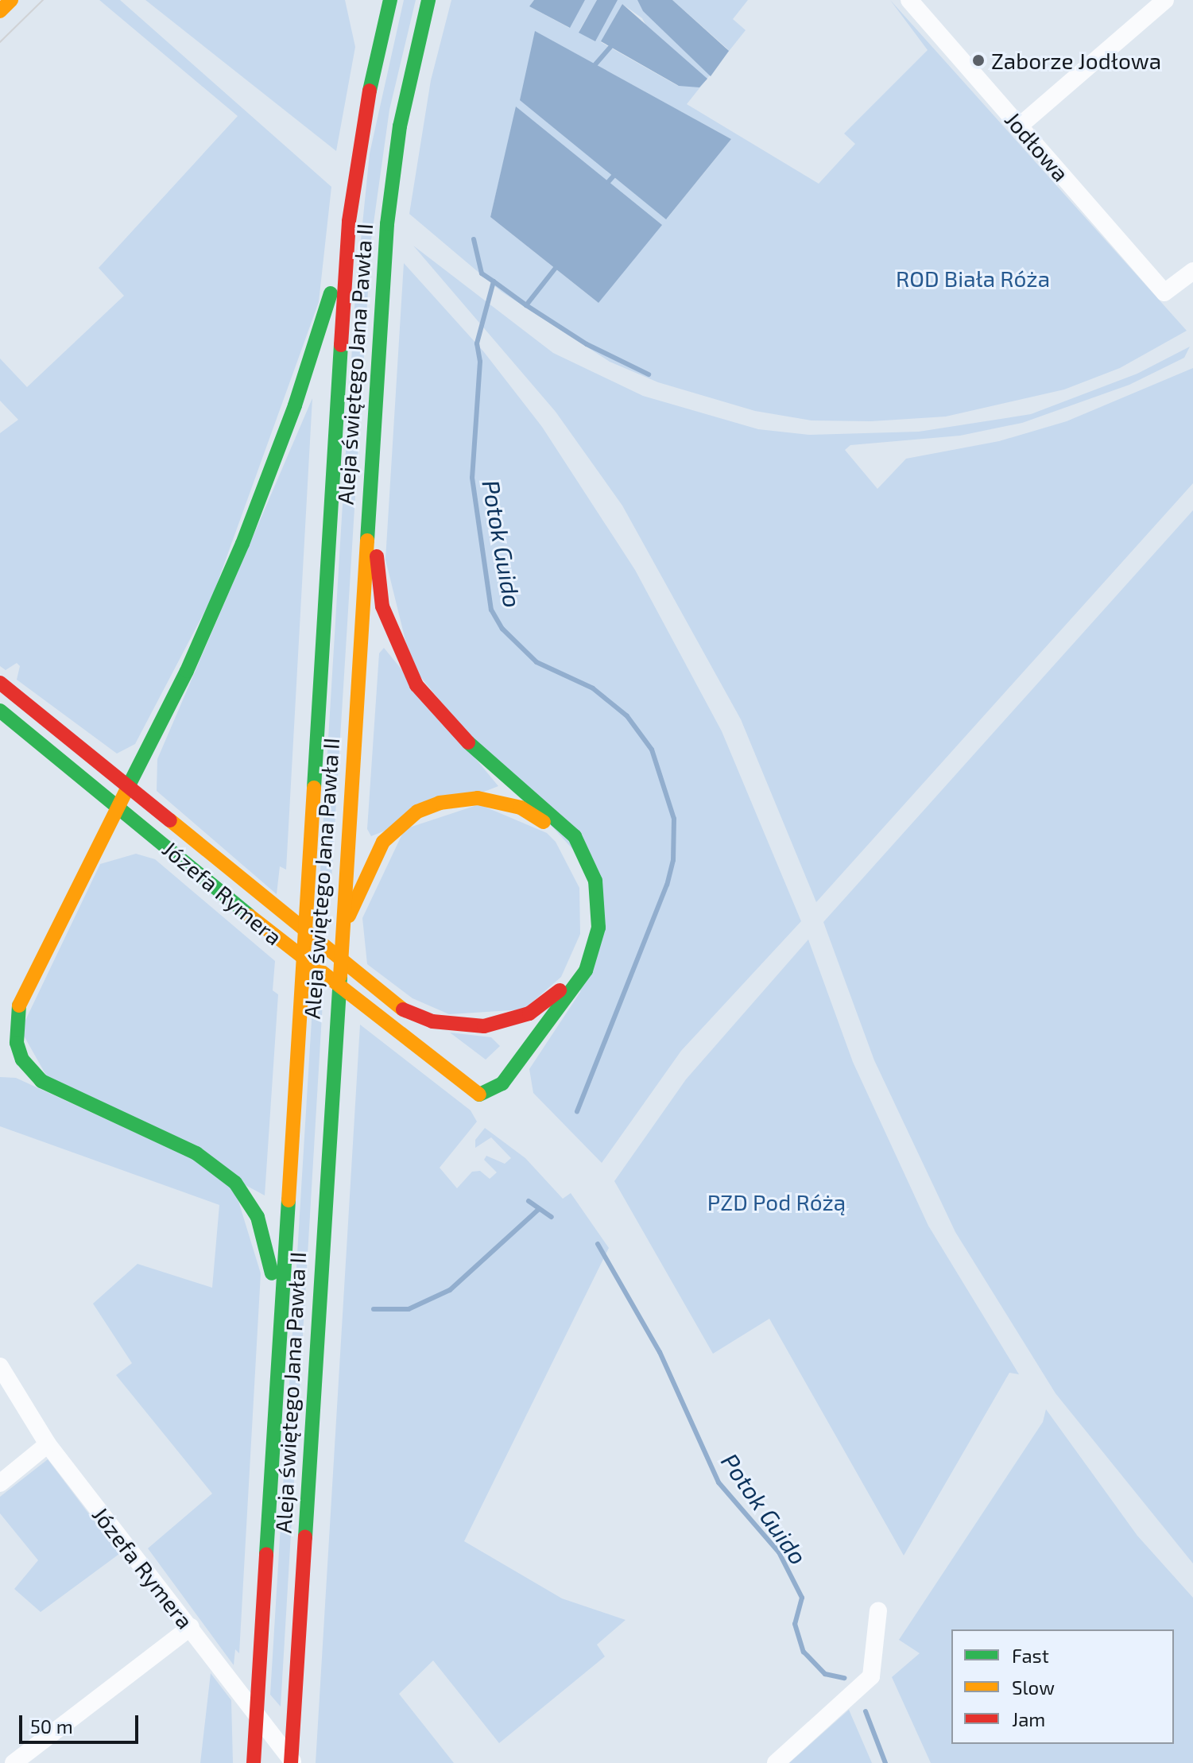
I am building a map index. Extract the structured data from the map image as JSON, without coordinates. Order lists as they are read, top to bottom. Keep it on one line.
{"streets":{"main road":["Aleja świętego Jana Pawła II","Józefa Rymera"],"street":["Jodłowa"]},"crossings":[["Aleja świętego Jana Pawła II","Józefa Rymera"]],"water":["Potok Guido"],"parks":["ROD Biała Róża","PZD Pod Różą"],"places":["Zaborze Jodłowa"],"legend":["Fast","Slow","Jam"],"scale_bar":"50 m"}
